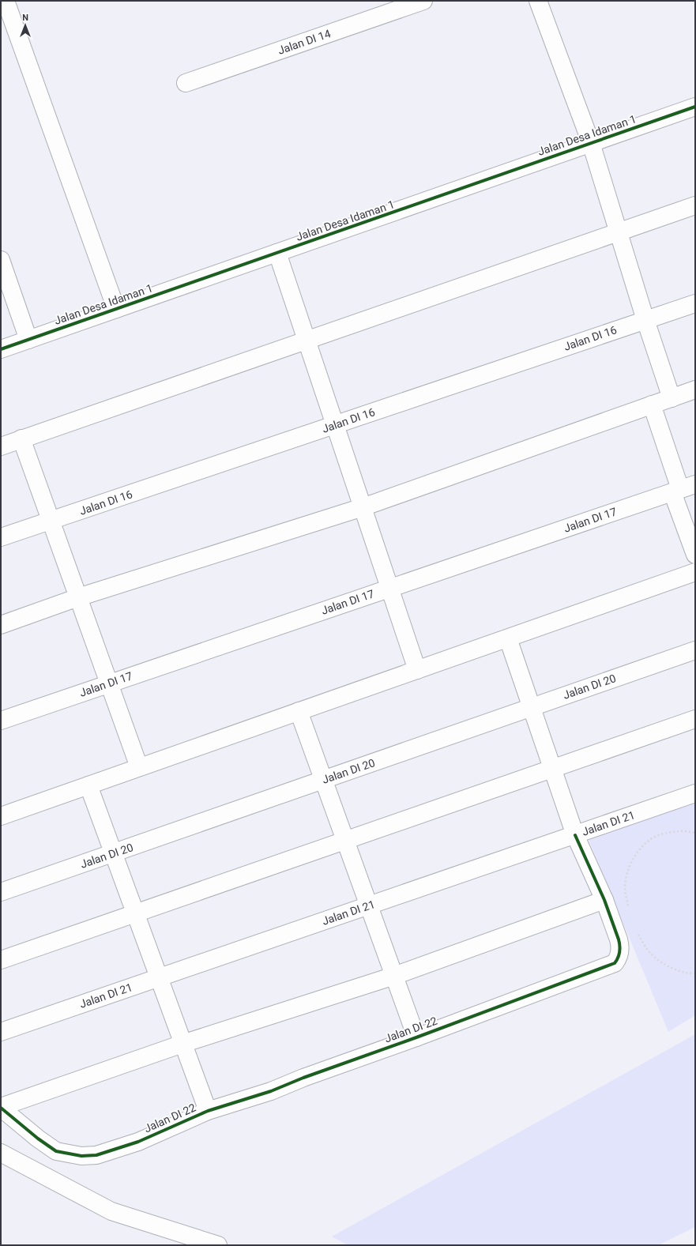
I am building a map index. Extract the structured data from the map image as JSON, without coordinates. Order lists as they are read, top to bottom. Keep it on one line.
{"streets":{"street":["Jalan DI 14","Jalan Desa Idaman 1","Jalan DI 16","Jalan DI 17","Jalan DI 20","Jalan DI 21","Jalan DI 22"]},"crossings":[["Jalan DI 20","Jalan DI 22"],["Jalan DI 21","Jalan DI 22"]],"north":"top"}
